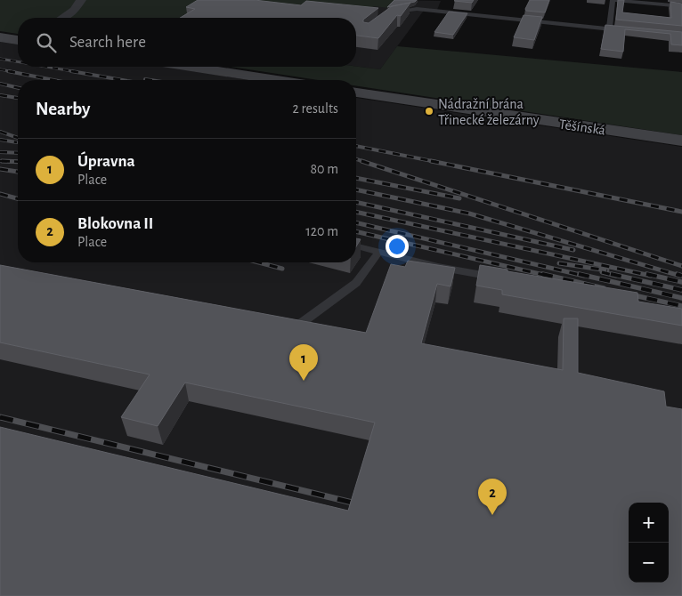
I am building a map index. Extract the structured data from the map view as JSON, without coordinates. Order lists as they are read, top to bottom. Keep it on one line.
{"streets":{"main road":["Těšínská"]},"places":["Nádražní brána Třinecké železárny"],"page":{"search":"Search here","heading":["Nearby","2 results"],"list":[{"mark":"1","name":"Úpravna","note":"Place","value":"80 m"},{"mark":"2","name":"Blokovna II","note":"Place","value":"120 m"}],"pins":["1","2"],"map_buttons":["+","−"]}}
